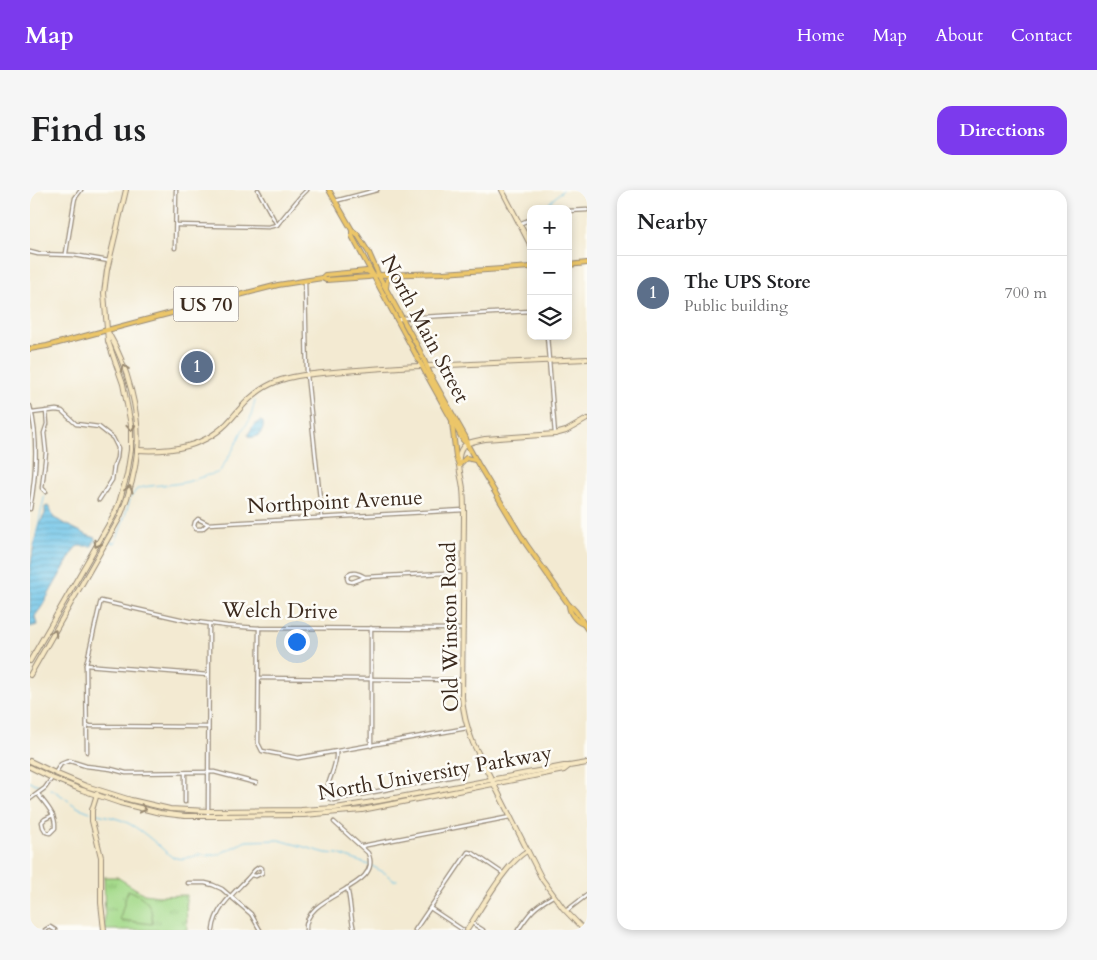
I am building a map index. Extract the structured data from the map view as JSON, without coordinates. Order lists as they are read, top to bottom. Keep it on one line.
{"streets":{"main road":["US 70","North Main Street","Old Winston Road","North University Parkway"],"street":["Northpoint Avenue","Welch Drive"]},"crossings":[["US 70","North Main Street"],["Northpoint Avenue","Old Winston Road"],["Welch Drive","Old Winston Road"],["Old Winston Road","North University Parkway"]],"page":{"header":"Map","nav":["Home","Map","About","Contact"],"title":"Find us","buttons":"Directions","heading":"Nearby","map_buttons":["+","−"],"list":[{"mark":"1","name":"The UPS Store","note":"Public building","value":"700 m"}],"pins":"1"}}
